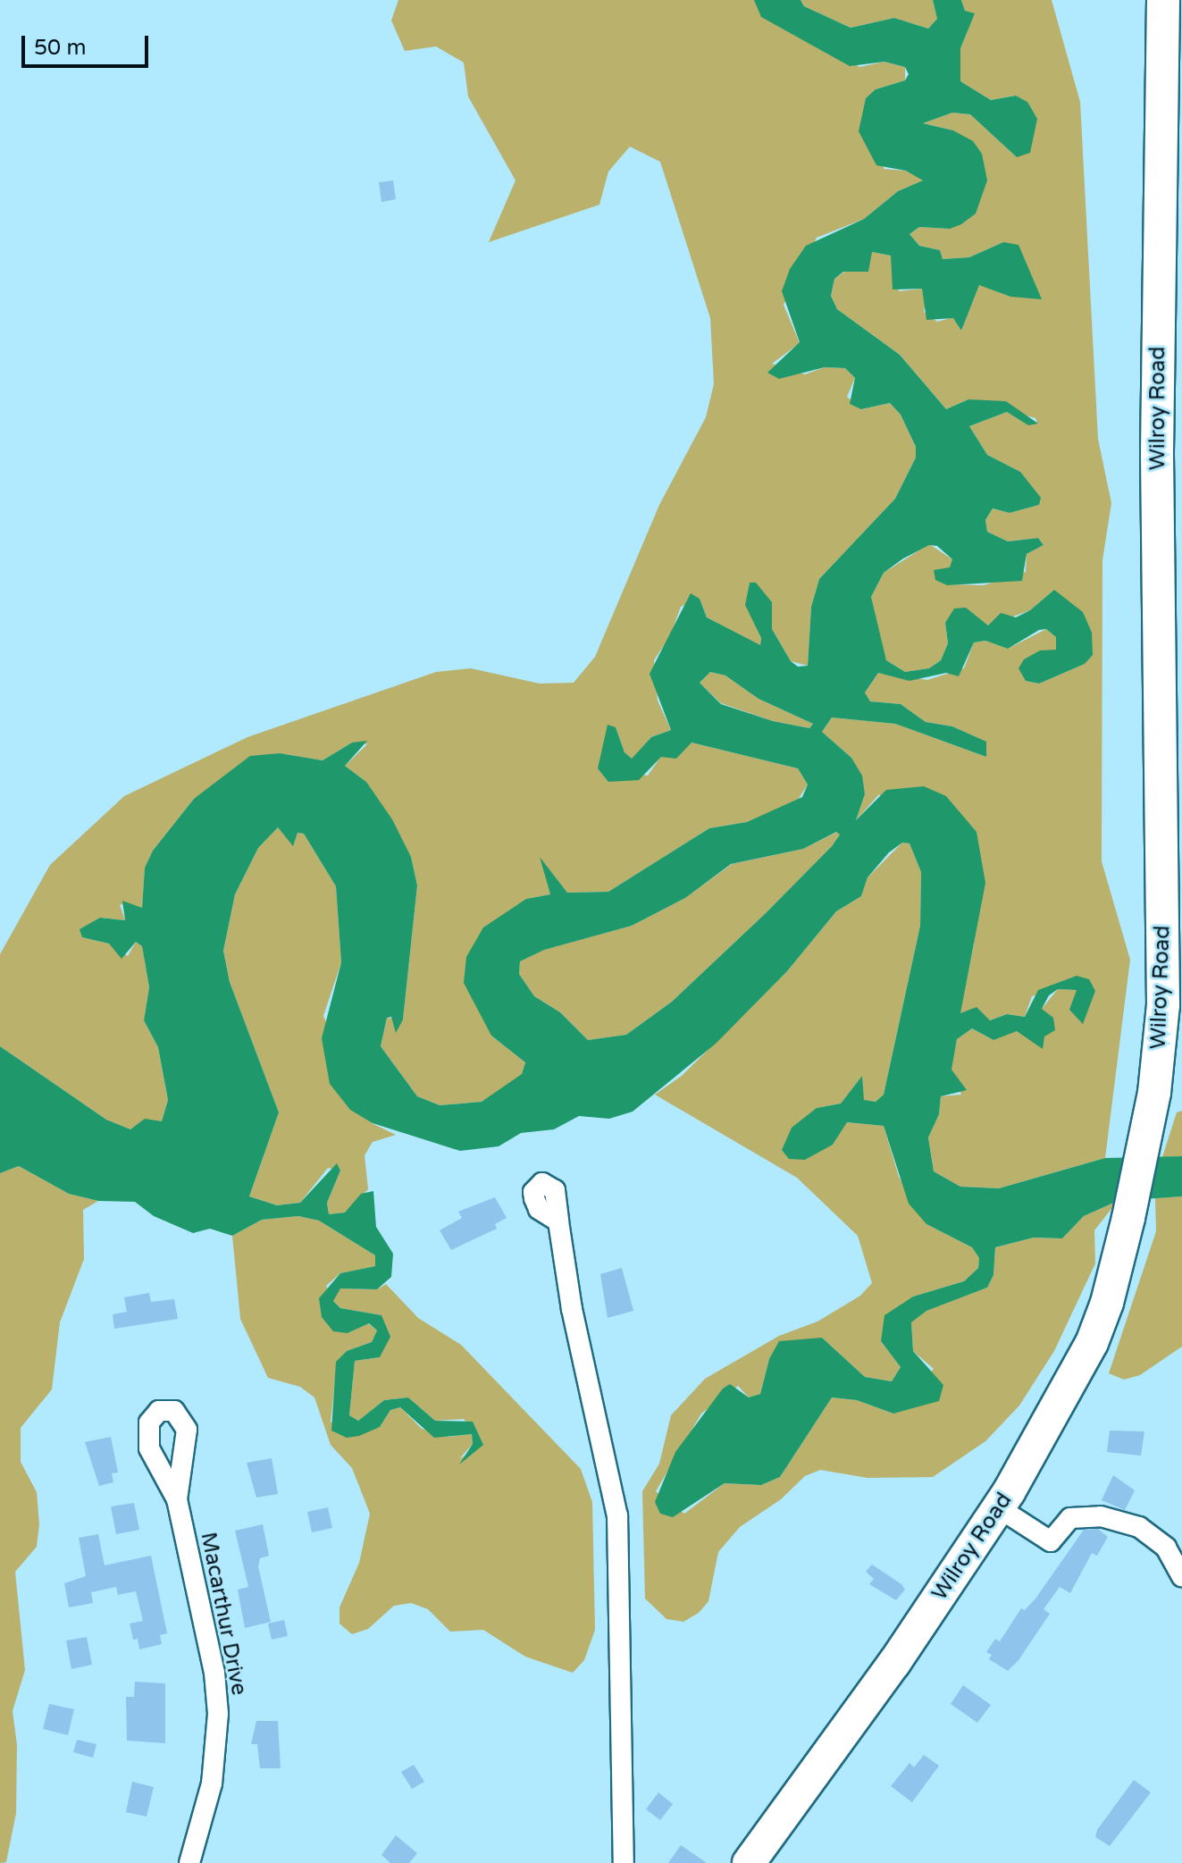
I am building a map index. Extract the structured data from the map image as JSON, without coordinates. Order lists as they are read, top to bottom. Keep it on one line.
{"streets":{"main road":["Wilroy Road"],"street":["Macarthur Drive"]},"scale_bar":"50 m"}
